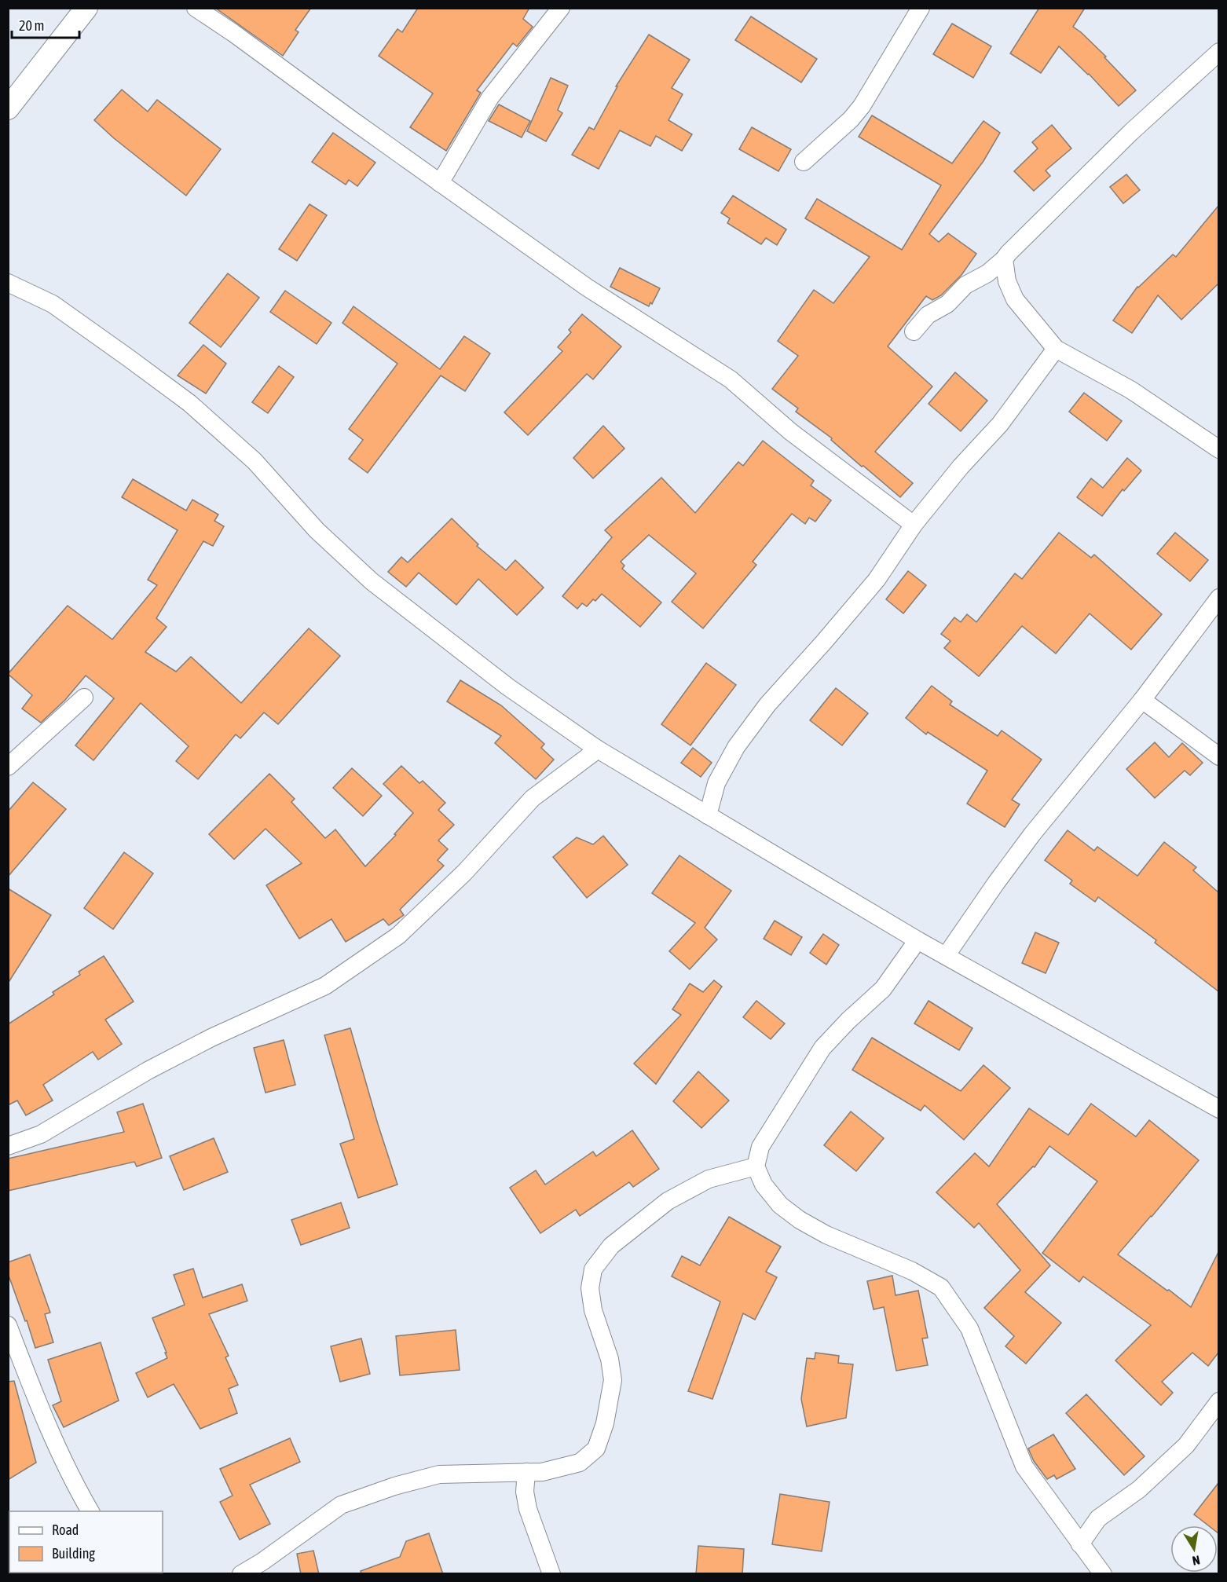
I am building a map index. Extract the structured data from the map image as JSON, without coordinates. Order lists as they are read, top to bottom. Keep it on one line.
{"legend":["Road","Building"],"scale_bar":"20 m","north":"bottom"}
